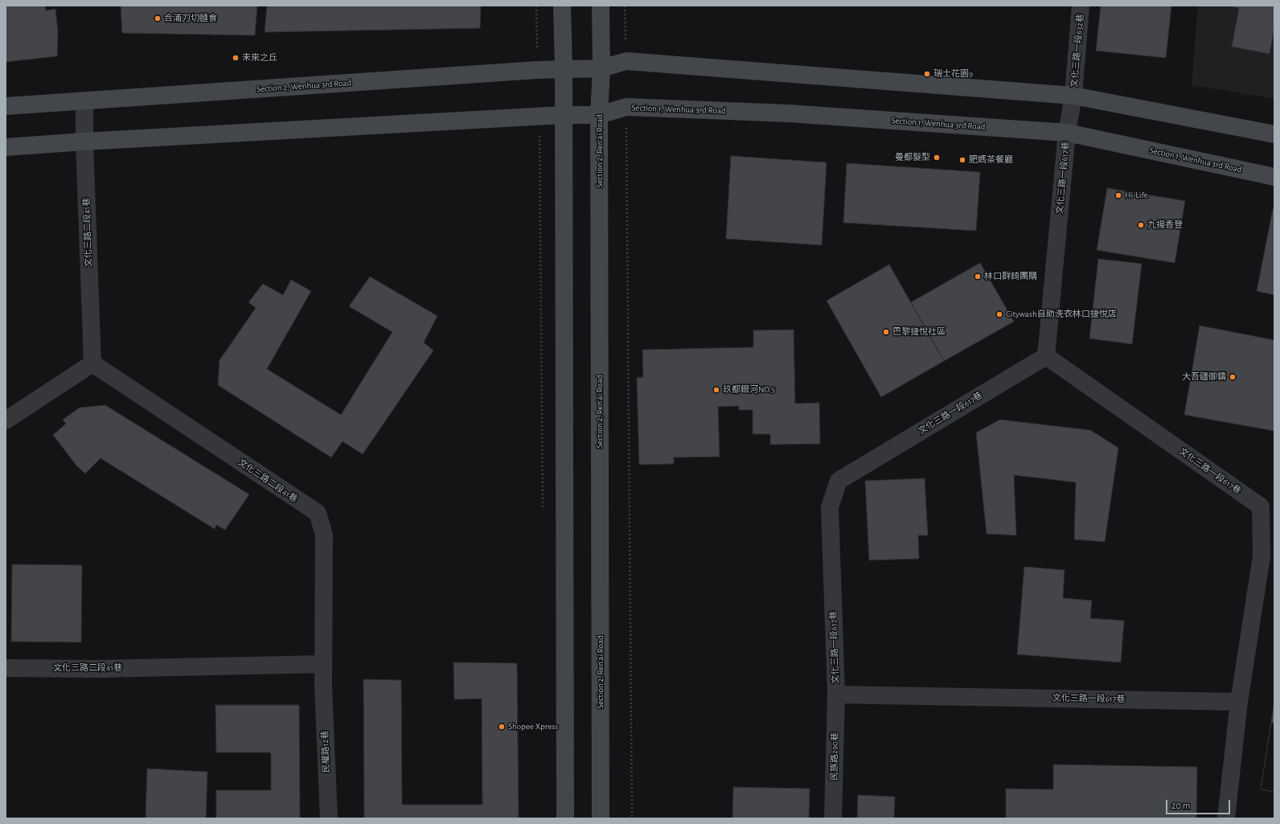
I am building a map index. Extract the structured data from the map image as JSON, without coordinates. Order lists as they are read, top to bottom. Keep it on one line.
{"streets":{"street":["文化三路一段632巷","Section 2, Wenhua 3rd Road","Section 1, Wenhua 3rd Road","Section 2, Ren'ai Road","文化三路一段617巷","文化三路二段41巷","民權路12巷","民族路290巷"]},"crossings":[["文化三路一段632巷","文化三路一段617巷"],["Section 2, Wenhua 3rd Road","Section 2, Ren'ai Road"],["Section 2, Wenhua 3rd Road","文化三路二段41巷"],["Section 1, Wenhua 3rd Road","Section 2, Ren'ai Road"],["Section 1, Wenhua 3rd Road","文化三路一段617巷"],["文化三路一段617巷","民族路290巷"],["文化三路二段41巷","民權路12巷"]],"places":["合浦刀切麵食","未來之丘","瑞士花園9","曼都髮型","肥媽茶餐廳","Hi-Life","九揚香登","林口群錡團購","Citywash自助洗衣林口捷悅店","巴黎捷悅社區","大吾疆御鑄","玖都銀河NO.5","Shopee Xpress"],"scale_bar":"20 m"}
